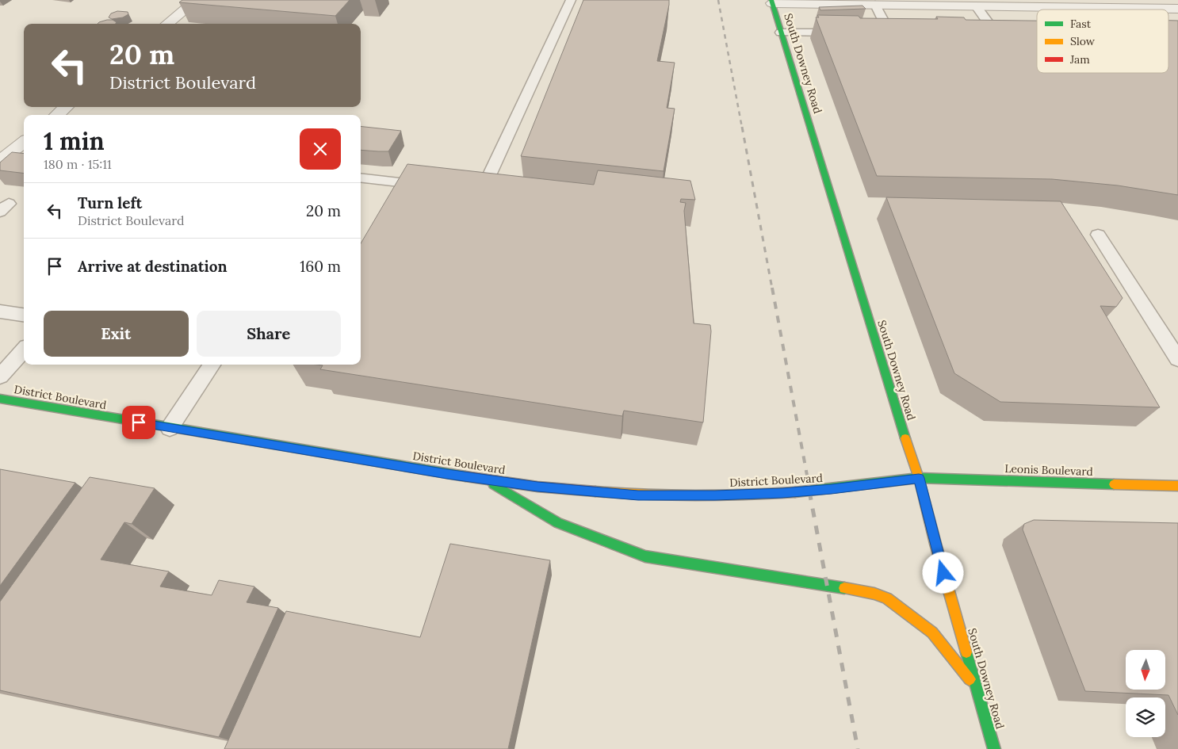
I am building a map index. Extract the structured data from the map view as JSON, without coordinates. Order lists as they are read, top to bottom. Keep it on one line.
{"streets":{"main road":["South Downey Road","District Boulevard","Leonis Boulevard"]},"crossings":[["South Downey Road","District Boulevard"],["South Downey Road","Leonis Boulevard"],["District Boulevard","Leonis Boulevard"]],"legend":["Fast","Slow","Jam"],"north":"bottom","page":{"turn":["20 m","District Boulevard"],"heading":["1 min","180 m · 15:11"],"list":[{"name":"Turn left","note":"District Boulevard","value":"20 m"},{"name":"Arrive at destination","value":"160 m"}],"buttons":["Exit","Share"]}}
